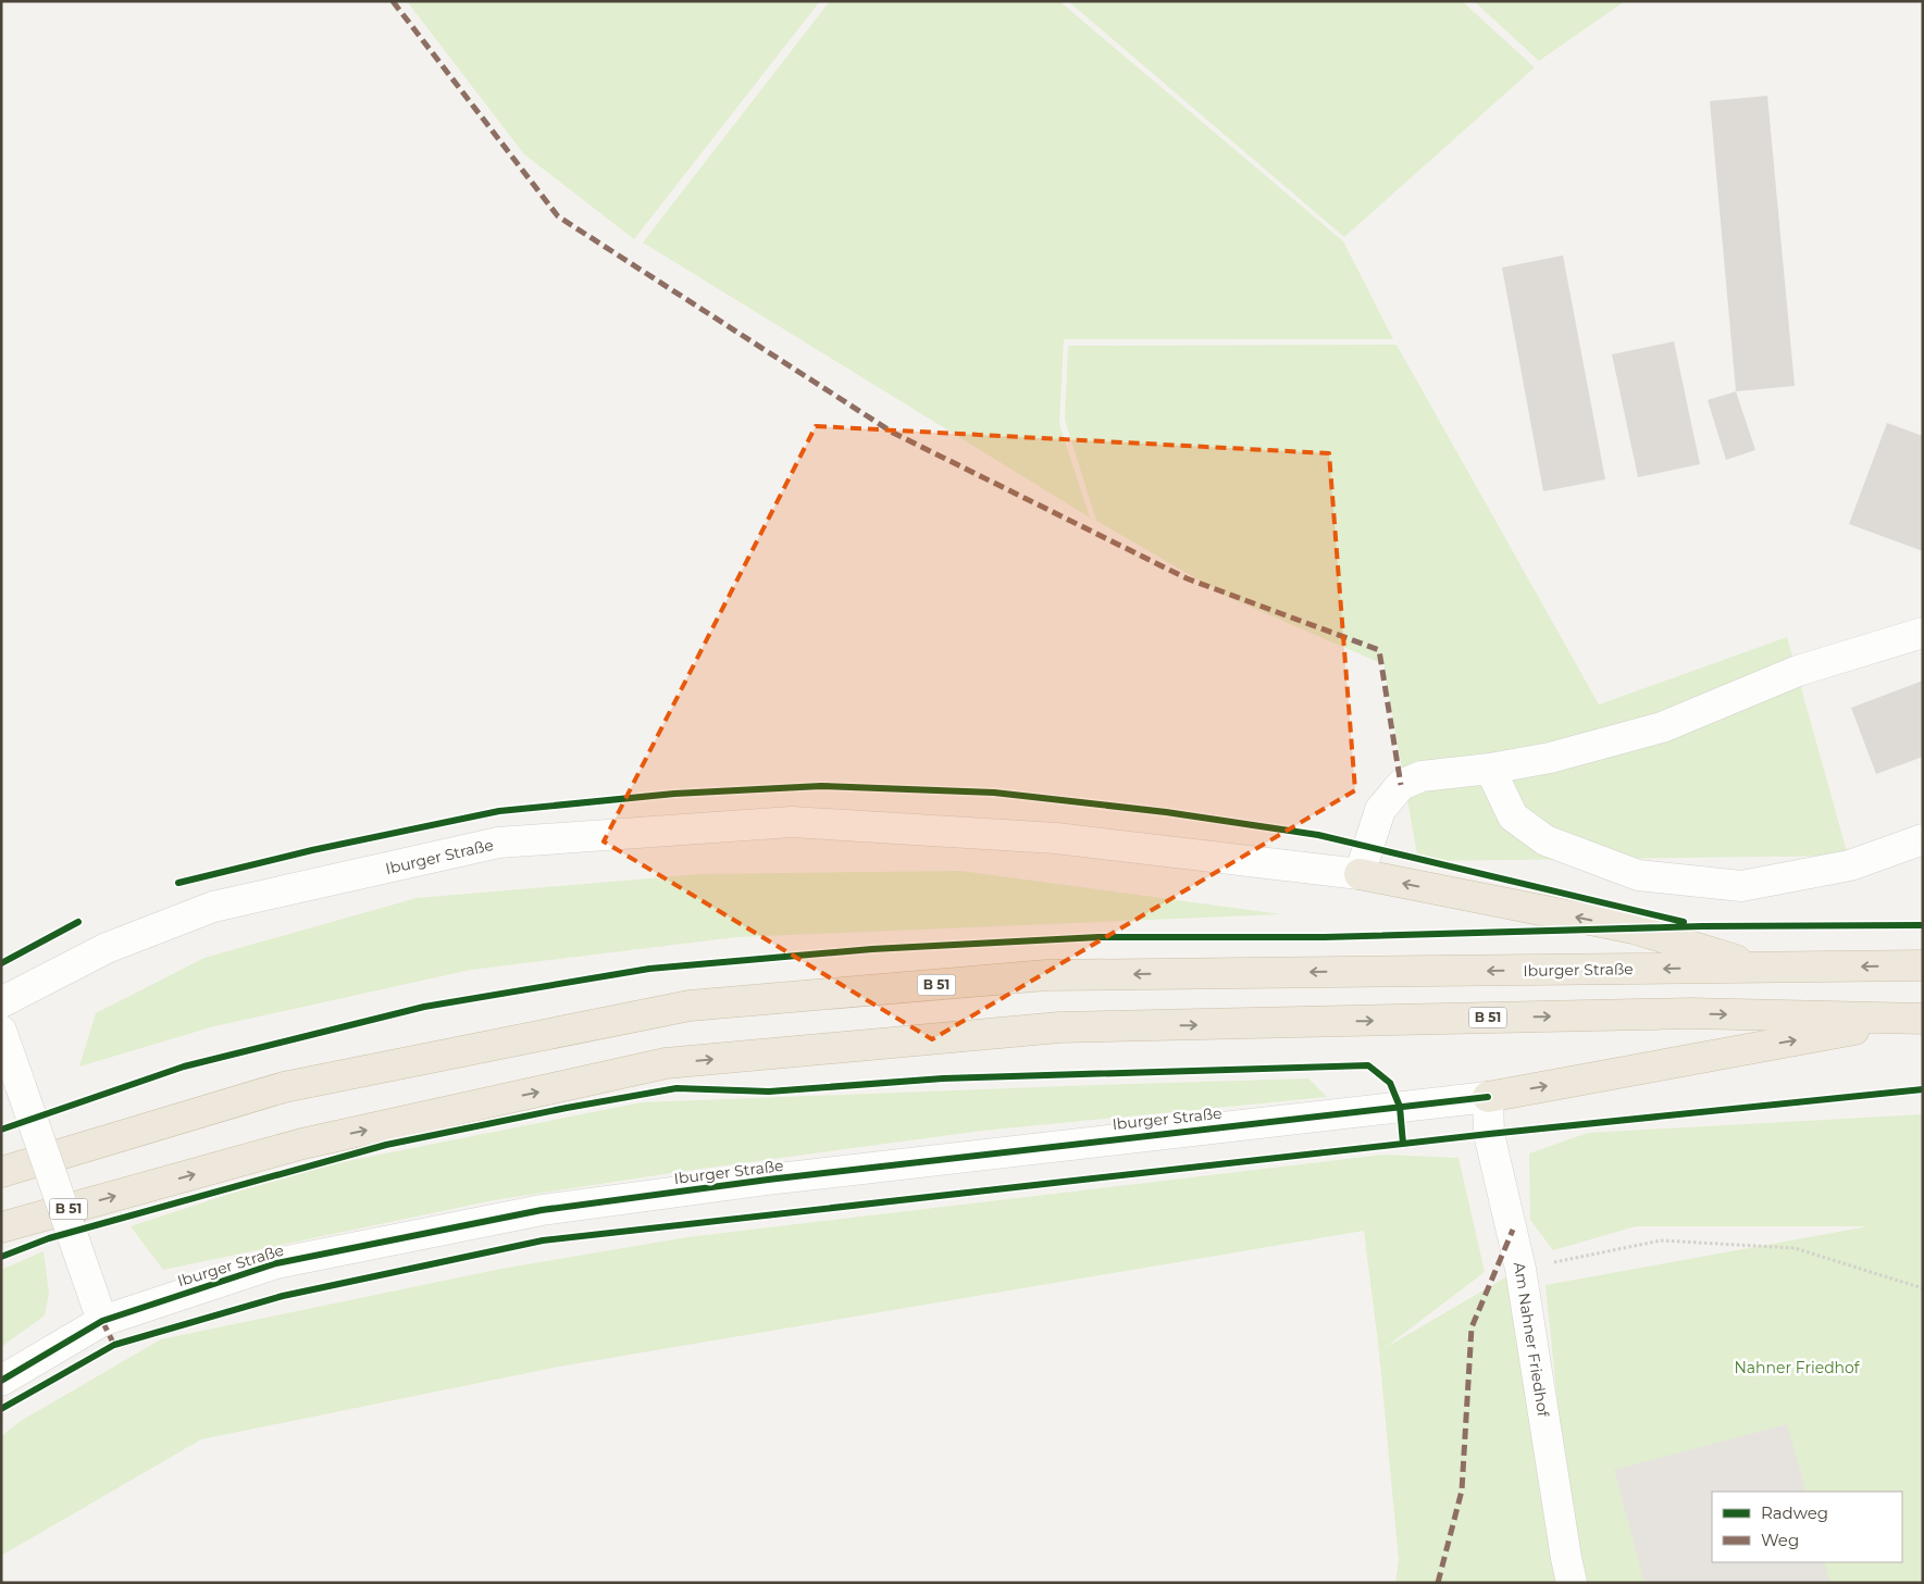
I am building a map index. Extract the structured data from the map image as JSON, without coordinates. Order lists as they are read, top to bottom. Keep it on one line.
{"streets":{"highway":["Iburger Straße","B 51"],"street":["Am Nahner Friedhof"]},"crossings":[["Iburger Straße","Am Nahner Friedhof"]],"parks":["Nahner Friedhof"],"legend":["Radweg","Weg"]}
